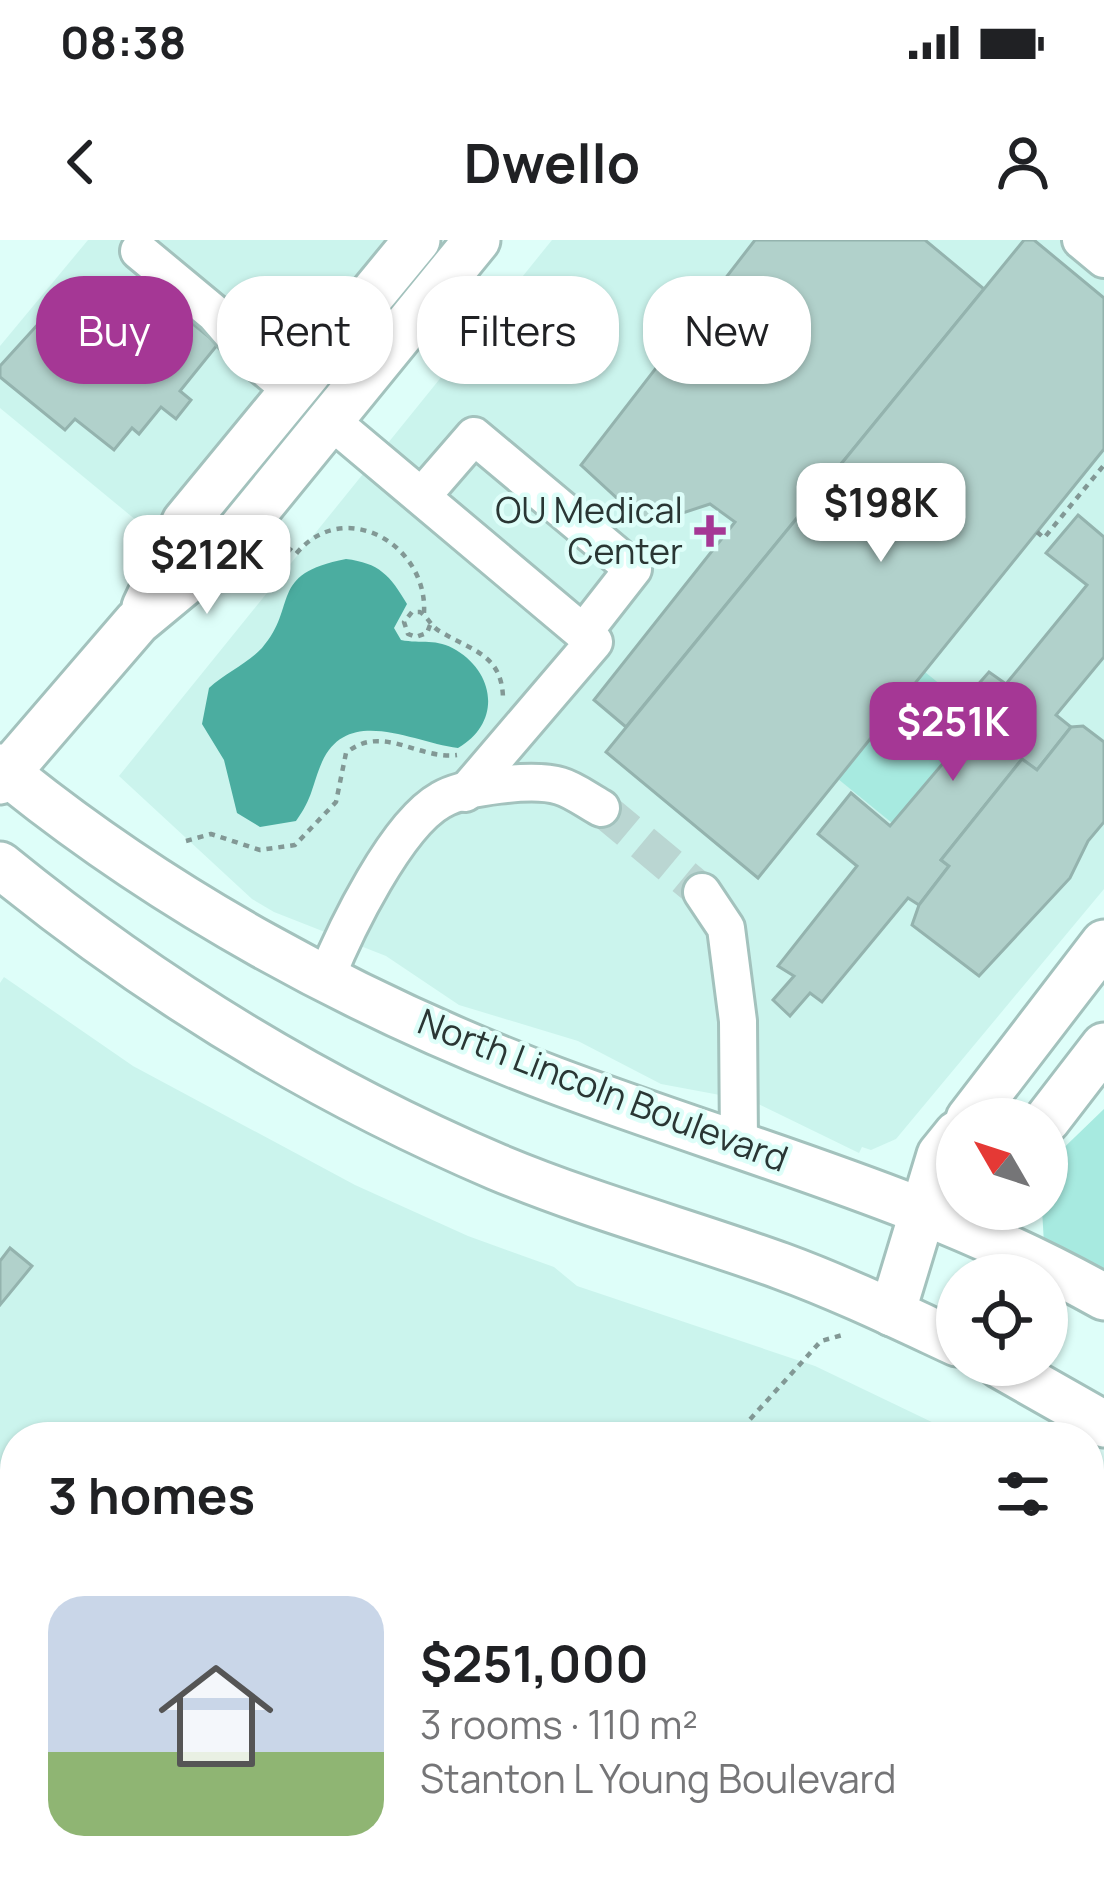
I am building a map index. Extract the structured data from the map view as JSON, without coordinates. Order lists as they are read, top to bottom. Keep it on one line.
{"streets":{"main road":["North Lincoln Boulevard"]},"places":{"health":["OU Medical Center"]},"north":"top left","page":{"status":"08:38","header":"Dwello","chip":["Buy","Rent","Filters","New"],"price":["$198K","$212K","$251K"],"heading":"3 homes","list":[{"name":"$251,000","note":"3 rooms · 110 m² · Stanton L Young Boulevard"}]}}
